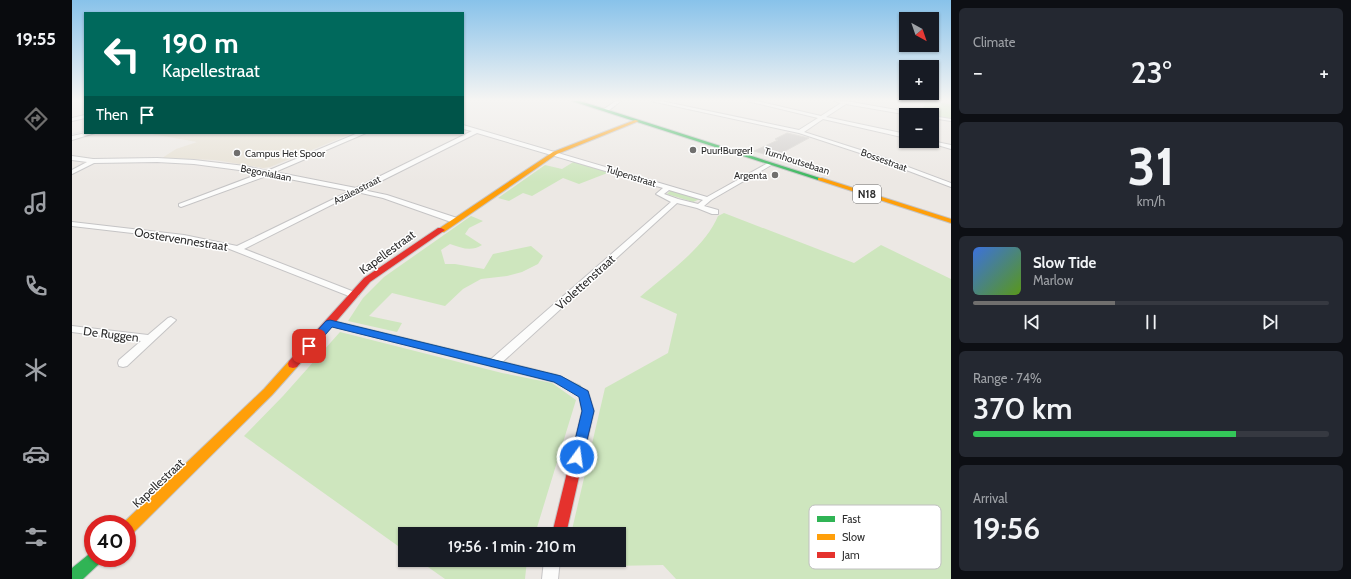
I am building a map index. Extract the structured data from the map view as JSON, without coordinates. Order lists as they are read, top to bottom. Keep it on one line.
{"streets":{"street":["Bossestraat","Turnhoutsebaan","Begonialaan","Tulpenstraat","Azaleastraat","N18","Oostervennestraat","Kapellestraat","Violettenstraat","De Ruggen"]},"crossings":[["Begonialaan","Azaleastraat"],["Begonialaan","Kapellestraat"],["Tulpenstraat","Azaleastraat"],["Tulpenstraat","Kapellestraat"],["Azaleastraat","Oostervennestraat"],["Oostervennestraat","Kapellestraat"]],"places":["Puur!Burger!","Campus Het Spoor","Argenta"],"legend":["Fast","Slow","Jam"],"north":"bottom right","page":{"tabs":"19:55","tile":["Climate",["31","km/h"],["Range · 74%","370 km"],["Arrival","19:56"]],"map_buttons":["+","−"],"turn":["190 m","Kapellestraat"],"heat":["−","23°","+"],"then":"Then","song":["Slow Tide","Marlow"],"limit":"40","trip":"19:56 · 1 min · 210 m"}}
